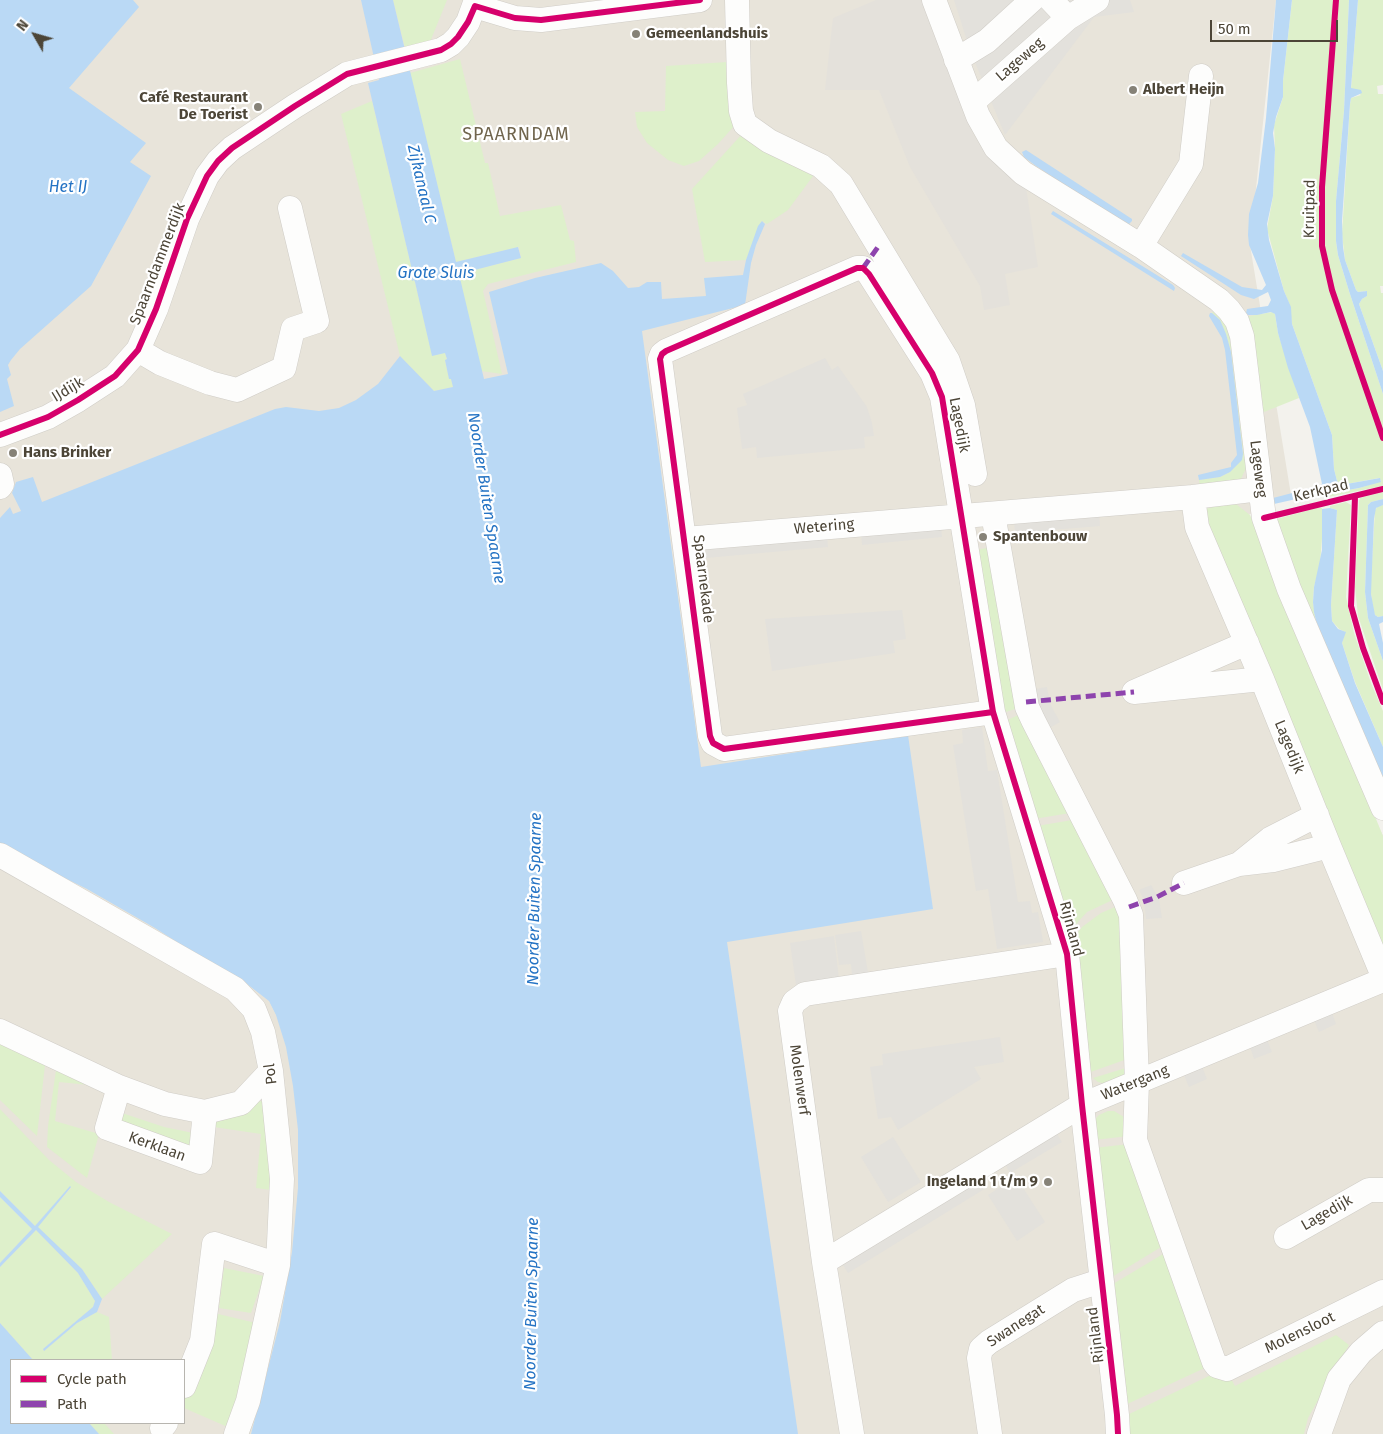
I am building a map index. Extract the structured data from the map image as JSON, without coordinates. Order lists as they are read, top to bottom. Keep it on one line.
{"streets":{"street":["Lageweg","Spaarndammerdijk","IJdijk","Lagedijk","Wetering","Spaarnekade","Rijnland","Pol","Molenwerf","Watergang","Kerklaan","Swanegat","Molensloot"],"cycle path":["Kruitpad","Kerkpad"]},"crossings":[["Spaarndammerdijk","IJdijk"],["Lagedijk","Wetering"],["Lagedijk","Spaarnekade"],["Lagedijk","Rijnland"],["Wetering","Spaarnekade"],["Wetering","Rijnland"],["Spaarnekade","Rijnland"],["Rijnland","Molenwerf"],["Rijnland","Watergang"],["Rijnland","Swanegat"],["Molenwerf","Watergang"],["Watergang","Molensloot"]],"districts":["SPAARNDAM"],"water":["Zijkanaal C","Het IJ","Grote Sluis","Noorder Buiten Spaarne"],"places":["Gemeenlandshuis","Albert Heijn","Café Restaurant De Toerist","Hans Brinker","Spantenbouw","Ingeland 1 t/m 9"],"legend":["Cycle path","Path"],"scale_bar":"50 m","north":"top left"}
